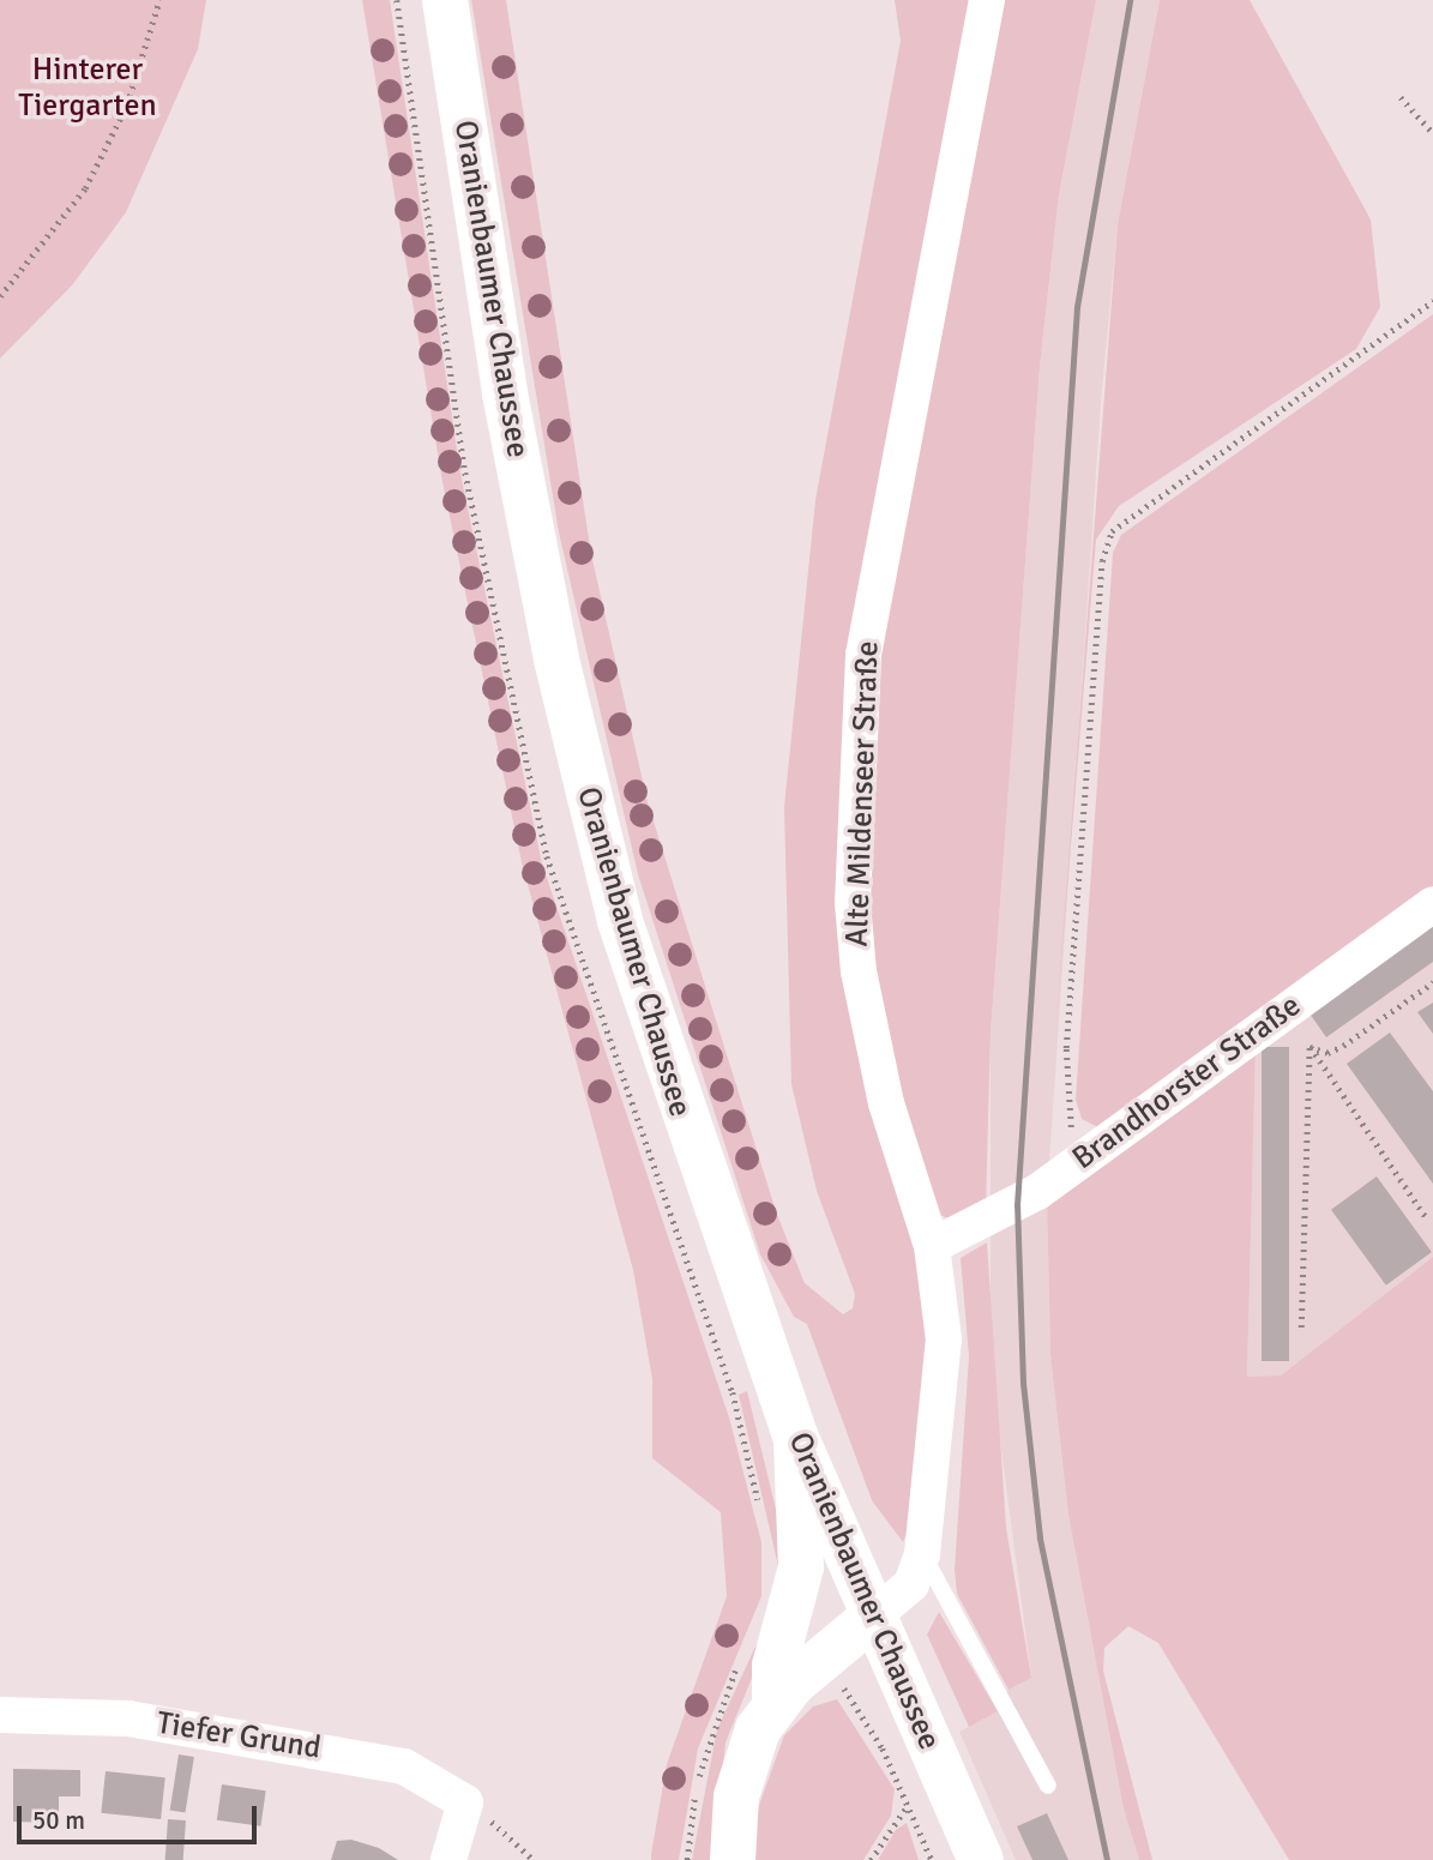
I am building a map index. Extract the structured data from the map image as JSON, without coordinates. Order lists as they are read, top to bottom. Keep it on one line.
{"streets":{"main road":["Oranienbaumer Chaussee"],"street":["Alte Mildenseer Straße","Brandhorster Straße","Tiefer Grund"]},"crossings":[["Oranienbaumer Chaussee","Alte Mildenseer Straße"],["Alte Mildenseer Straße","Brandhorster Straße"]],"parks":["Hinterer Tiergarten"],"scale_bar":"50 m"}
